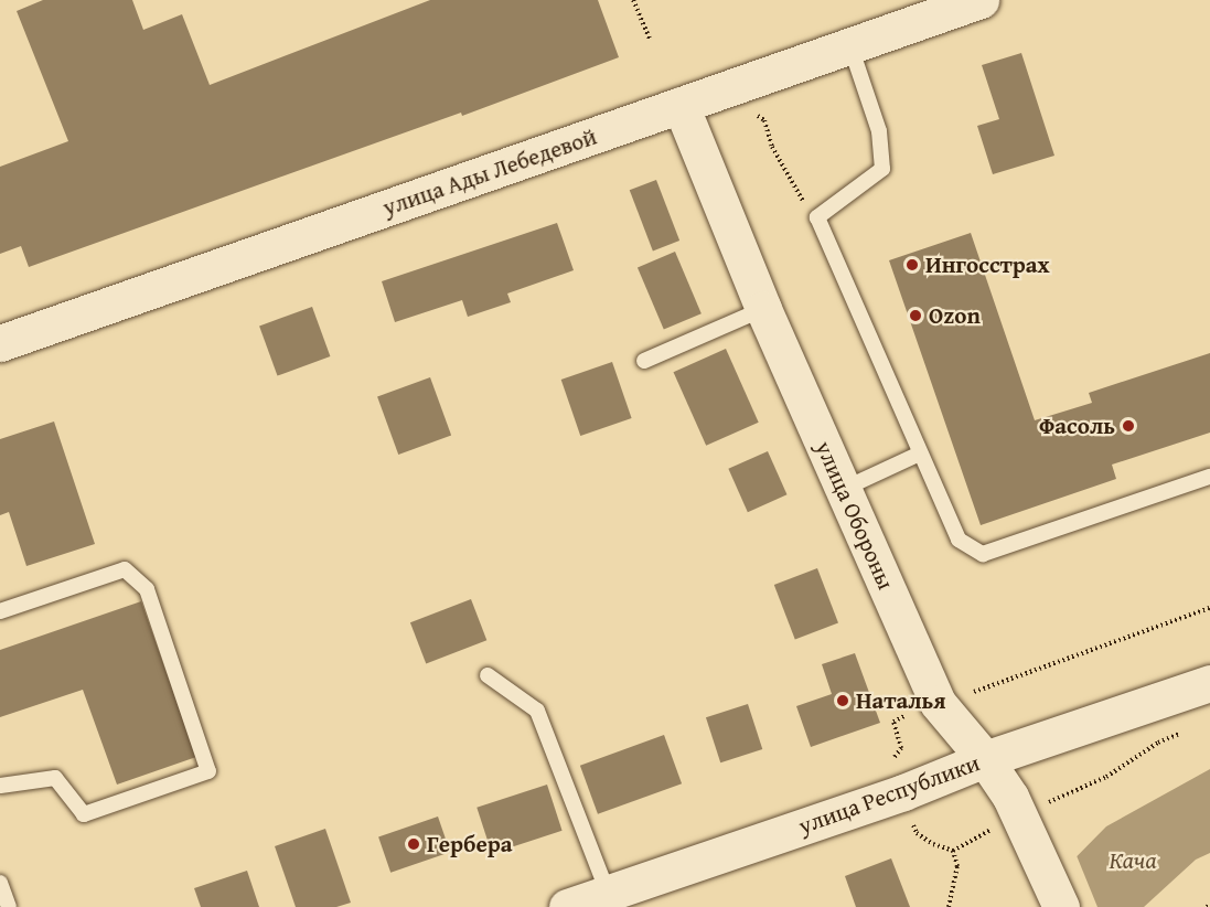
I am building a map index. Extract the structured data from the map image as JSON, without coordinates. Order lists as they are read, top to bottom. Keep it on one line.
{"streets":{"main road":["улица Ады Лебедевой","улица Обороны","улица Республики"]},"crossings":[["улица Ады Лебедевой","улица Обороны"],["улица Обороны","улица Республики"]],"water":["Кача"],"places":["Ингосстрах","Ozon","Фасоль","Наталья","Гербера"]}
